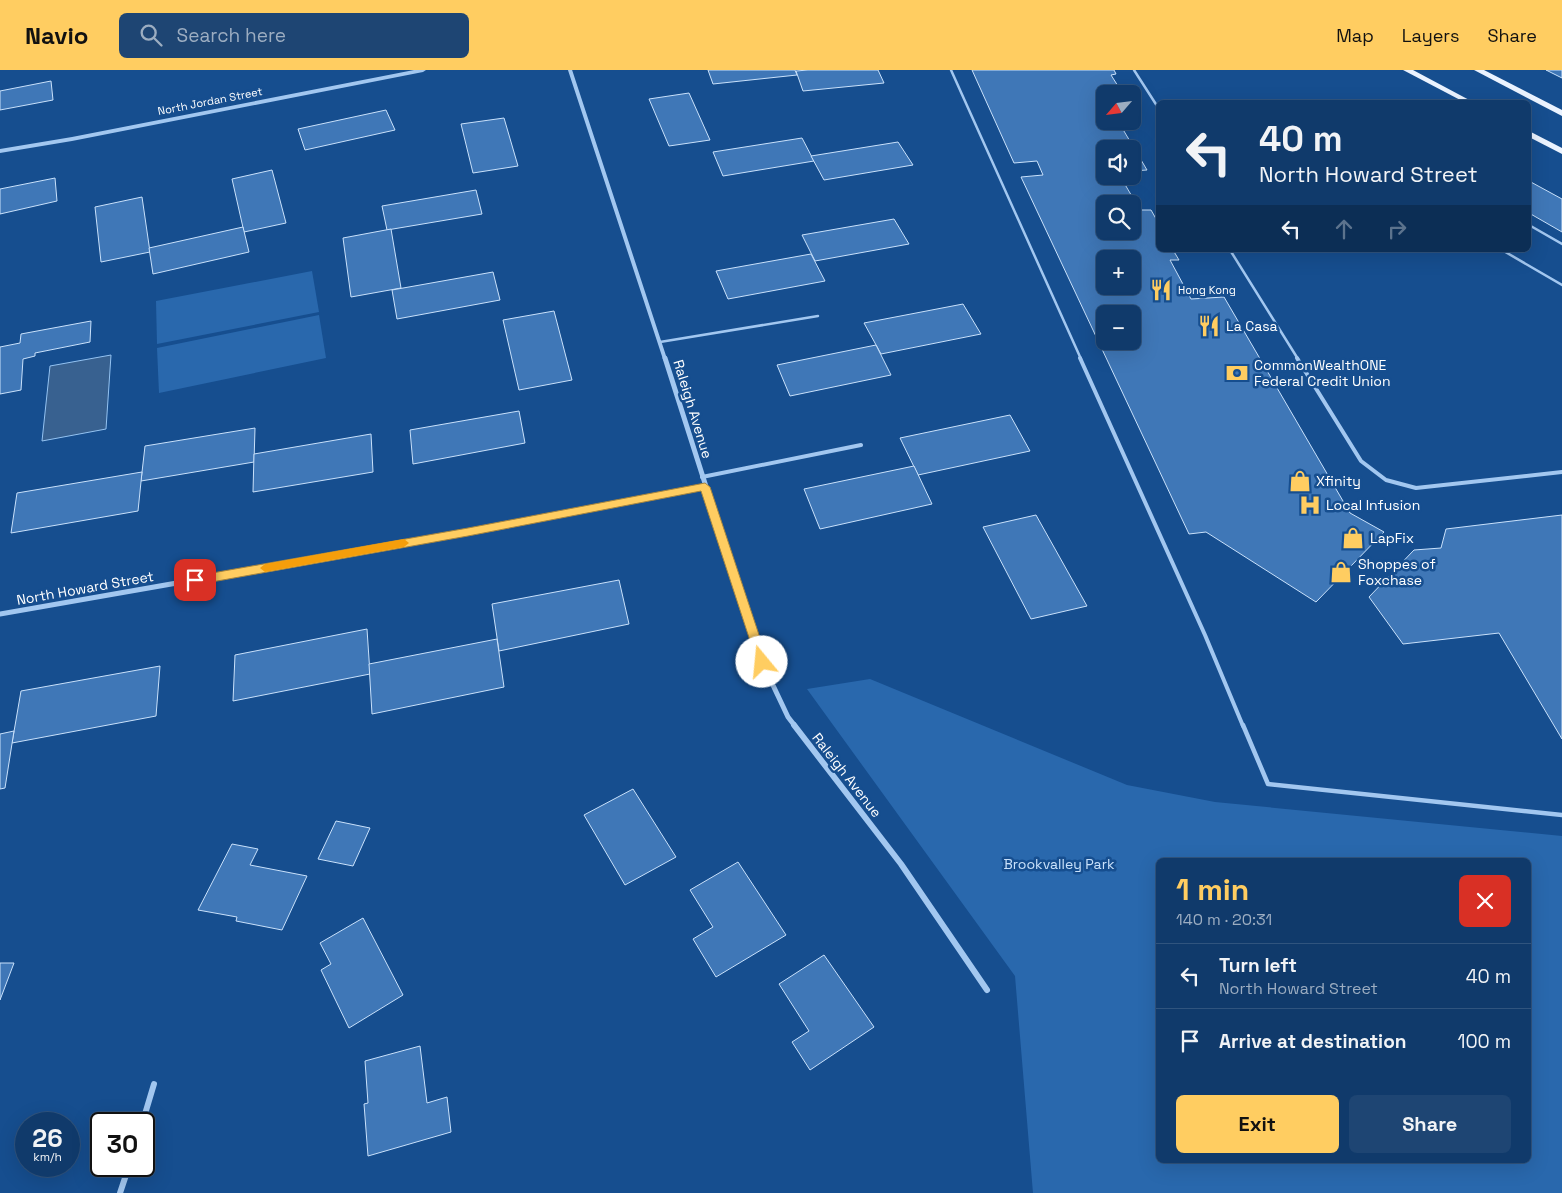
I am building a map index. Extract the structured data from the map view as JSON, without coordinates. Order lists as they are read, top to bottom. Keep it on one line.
{"streets":{"street":["North Jordan Street","Raleigh Avenue","North Howard Street"]},"crossings":[["Raleigh Avenue","North Howard Street"]],"parks":["Brookvalley Park"],"places":{"restaurant":["Hong Kong","La Casa"],"bank":["CommonWealthONE Federal Credit Union"],"shop":["Xfinity","LapFix","Shoppes of Foxchase"],"hospital":["Local Infusion"]},"north":"bottom left","page":{"header":"Navio","search":"Search here","nav":["Map","Layers","Share"],"map_buttons":["+","−"],"turn":["40 m","North Howard Street"],"heading":["1 min","140 m · 20:31"],"list":[{"name":"Turn left","note":"North Howard Street","value":"40 m"},{"name":"Arrive at destination","value":"100 m"}],"buttons":["Exit","Share"],"speed":"26 km/h","limit":"30"}}
